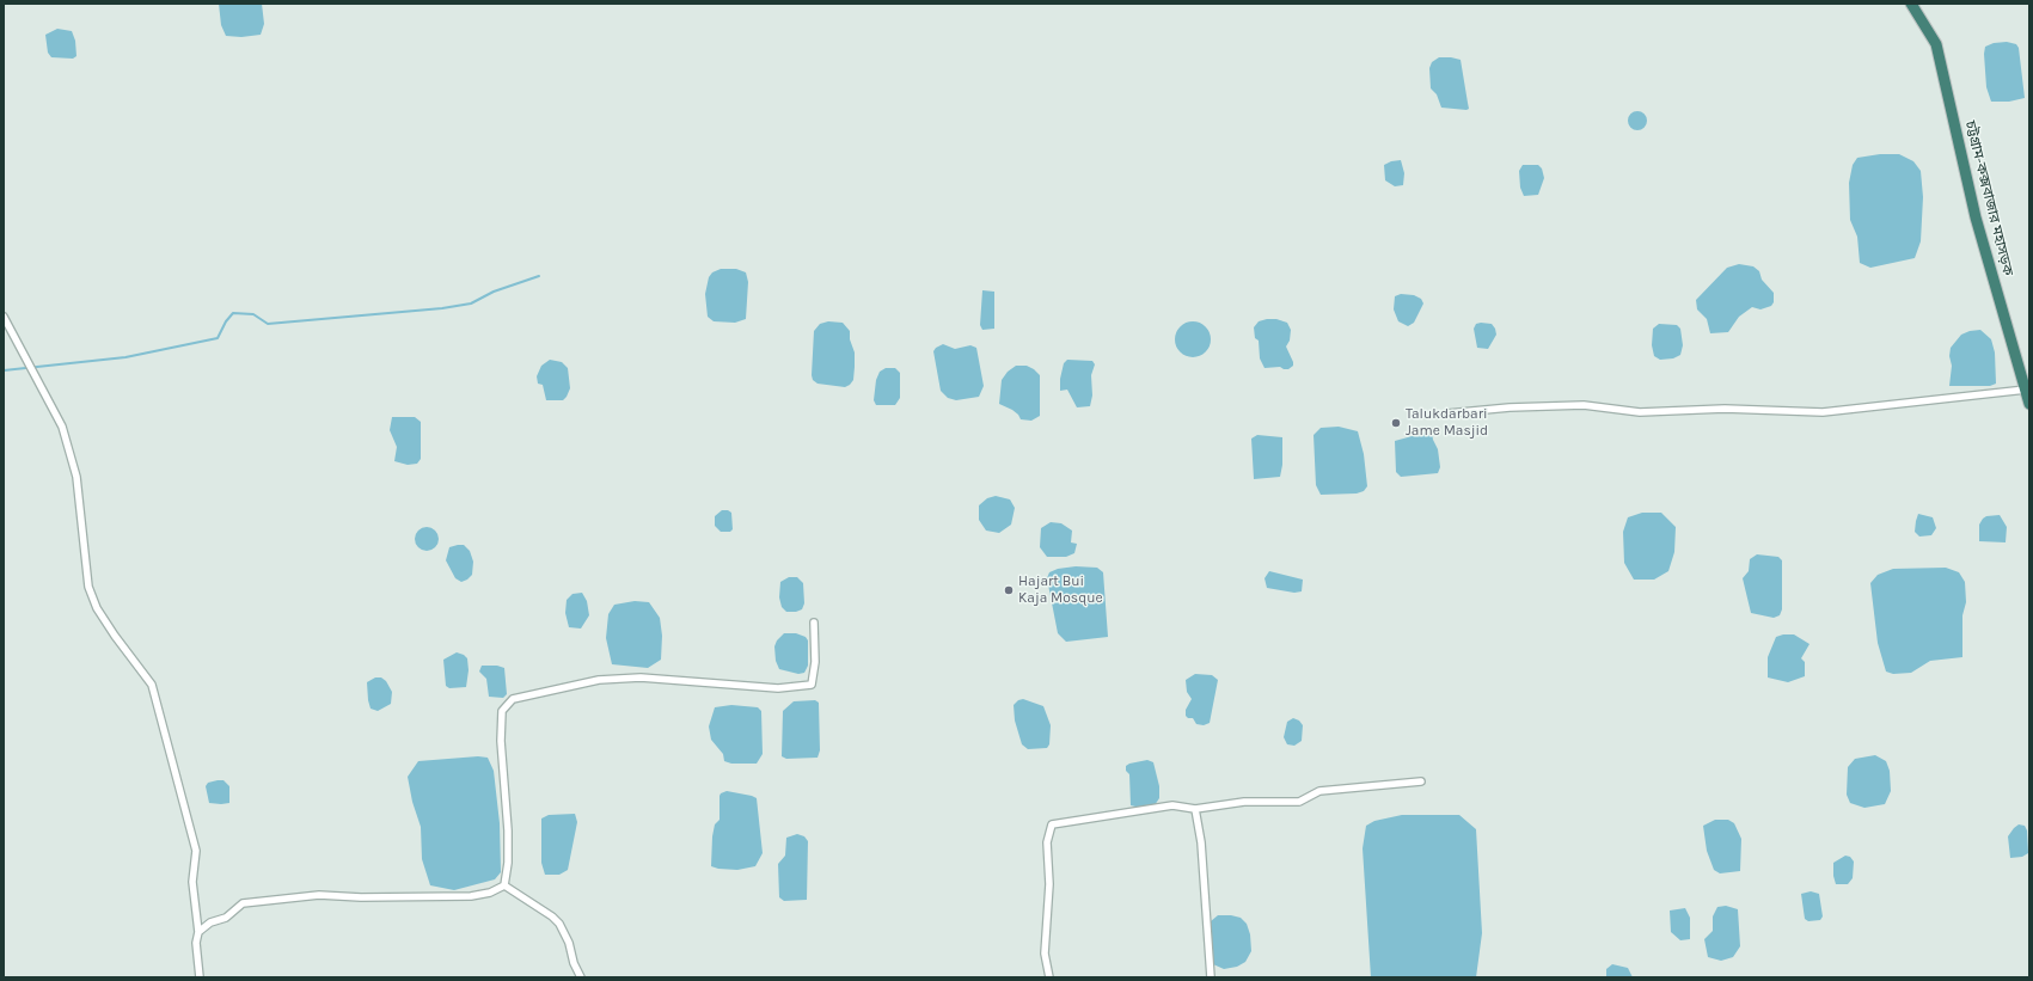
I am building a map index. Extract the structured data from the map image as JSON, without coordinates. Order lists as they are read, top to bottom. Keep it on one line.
{"streets":{"highway":["চট্টগ্রাম-কক্সবাজার মহাসড়ক"]},"places":["Talukdarbari Jame Masjid","Hajart Bui Kaja Mosque"]}
